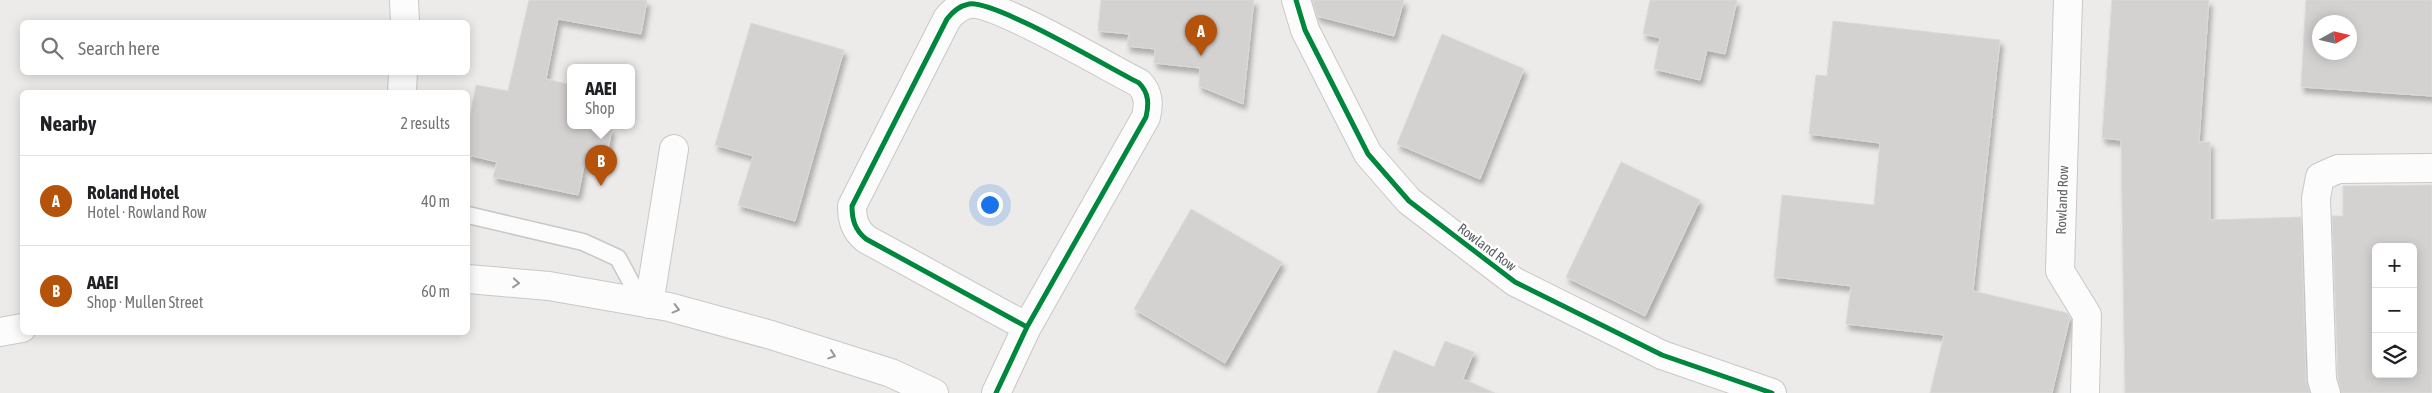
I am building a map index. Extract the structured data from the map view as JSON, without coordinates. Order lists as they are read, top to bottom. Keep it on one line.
{"streets":{"street":["Rowland Row"]},"north":"right","page":{"pins":["A","B"],"search":"Search here","popup":["AAEI","Shop"],"heading":["Nearby","2 results"],"list":[{"mark":"A","name":"Roland Hotel","note":"Hotel · Rowland Row","value":"40 m"},{"mark":"B","name":"AAEI","note":"Shop · Mullen Street","value":"60 m"}],"map_buttons":["+","−"]}}
